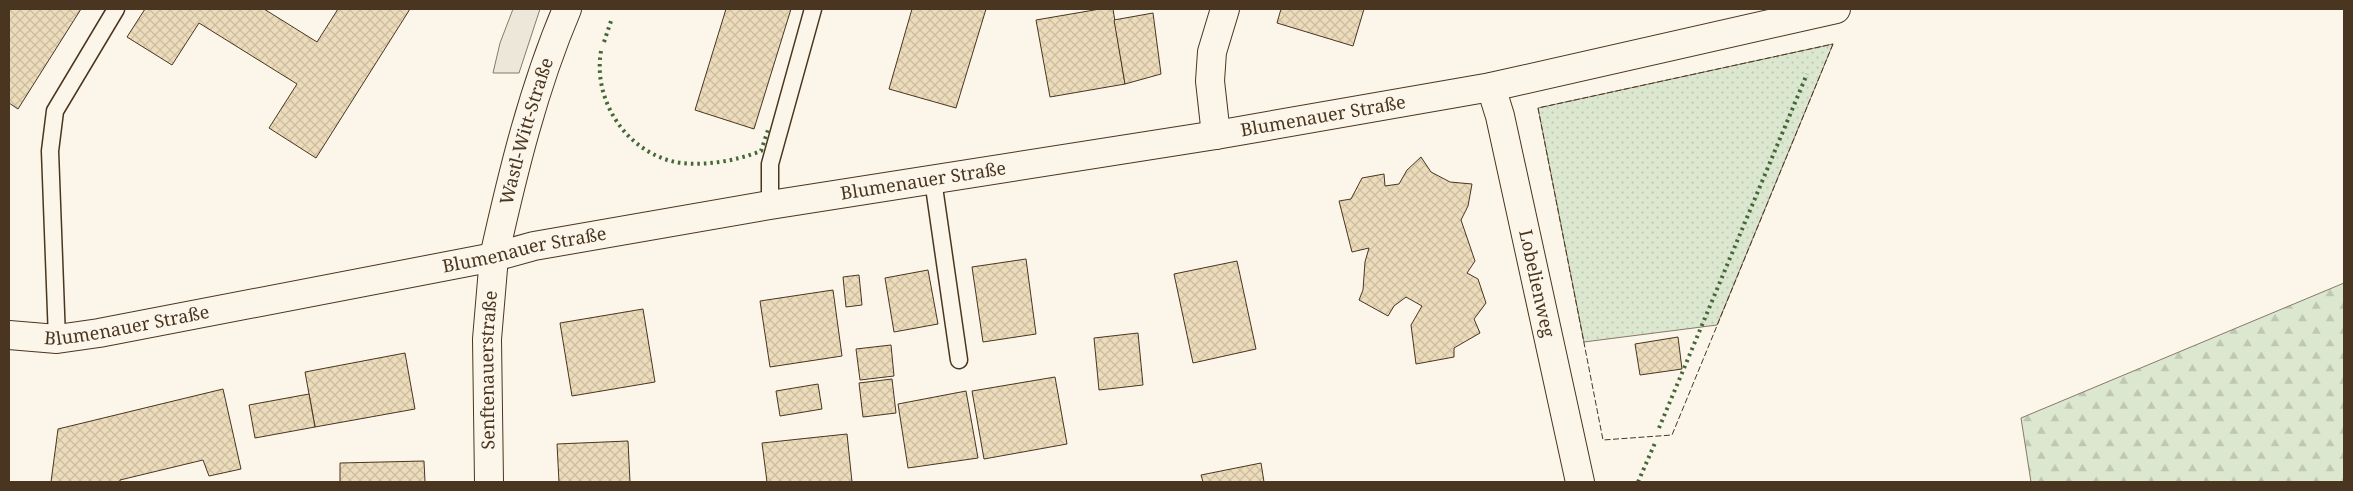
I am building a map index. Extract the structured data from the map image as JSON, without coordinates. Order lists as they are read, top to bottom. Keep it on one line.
{"streets":{"street":["Blumenauer Straße","Wastl-Witt-Straße","Lobelienweg","Senftenauerstraße"]},"crossings":[["Blumenauer Straße","Wastl-Witt-Straße"],["Blumenauer Straße","Lobelienweg"],["Blumenauer Straße","Senftenauerstraße"],["Wastl-Witt-Straße","Senftenauerstraße"]]}
